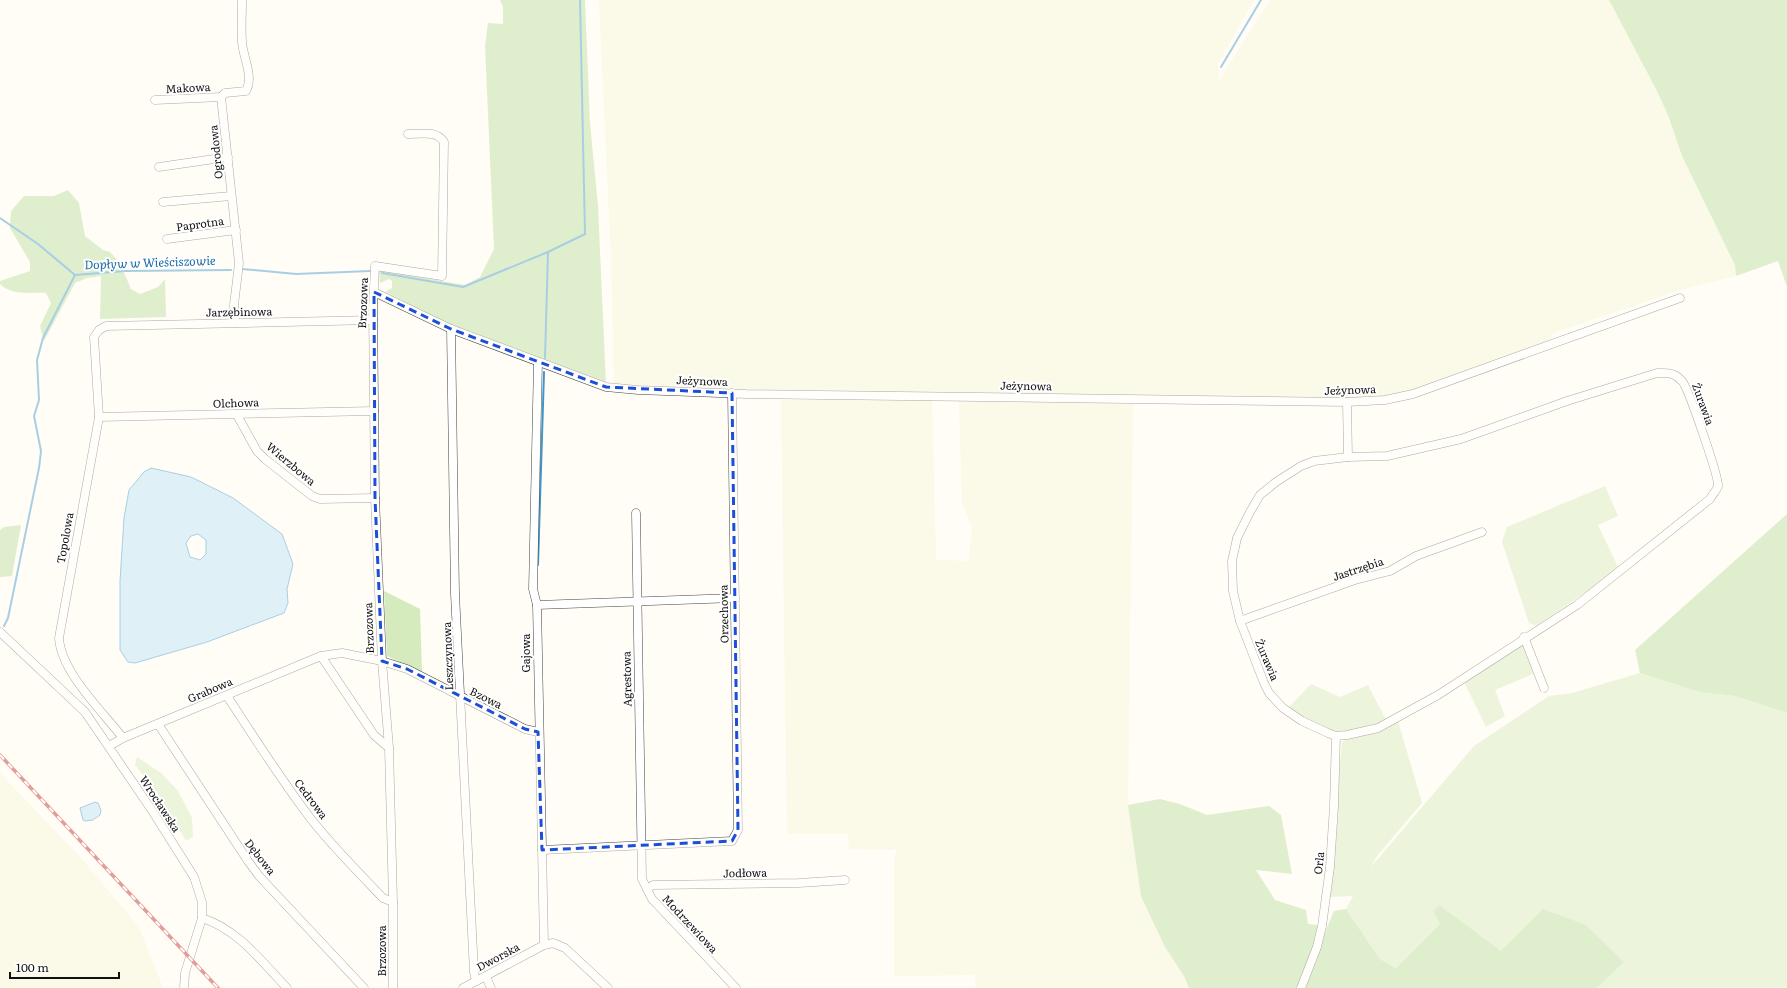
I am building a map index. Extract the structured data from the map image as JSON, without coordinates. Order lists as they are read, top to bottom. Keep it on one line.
{"streets":{"street":["Makowa","Ogrodowa","Paprotna","Brzozowa","Jarzębinowa","Jeżynowa","Olchowa","Żurawia","Wierzbowa","Topolowa","Jastrzębia","Orzechowa","Gajowa","Leszczynowa","Agrestowa","Grabowa","Bzowa","Cedrowa","Wrocławska","Dębowa","Orla","Jodłowa","Modrzewiowa","Dworska"]},"crossings":[["Makowa","Ogrodowa"],["Ogrodowa","Paprotna"],["Ogrodowa","Jarzębinowa"],["Brzozowa","Jarzębinowa"],["Brzozowa","Jeżynowa"],["Brzozowa","Olchowa"],["Brzozowa","Wierzbowa"],["Brzozowa","Grabowa"],["Brzozowa","Bzowa"],["Brzozowa","Cedrowa"],["Jarzębinowa","Topolowa"],["Jeżynowa","Orzechowa"],["Jeżynowa","Gajowa"],["Jeżynowa","Leszczynowa"],["Olchowa","Wierzbowa"],["Olchowa","Topolowa"],["Żurawia","Jastrzębia"],["Żurawia","Orla"],["Topolowa","Grabowa"],["Orzechowa","Agrestowa"],["Orzechowa","Modrzewiowa"],["Gajowa","Bzowa"],["Gajowa","Dworska"],["Leszczynowa","Bzowa"],["Leszczynowa","Dworska"],["Agrestowa","Modrzewiowa"],["Grabowa","Bzowa"],["Grabowa","Cedrowa"],["Grabowa","Wrocławska"],["Grabowa","Dębowa"],["Jodłowa","Modrzewiowa"]],"water":["Dopływ w Wieściszowie"],"scale_bar":"100 m"}
